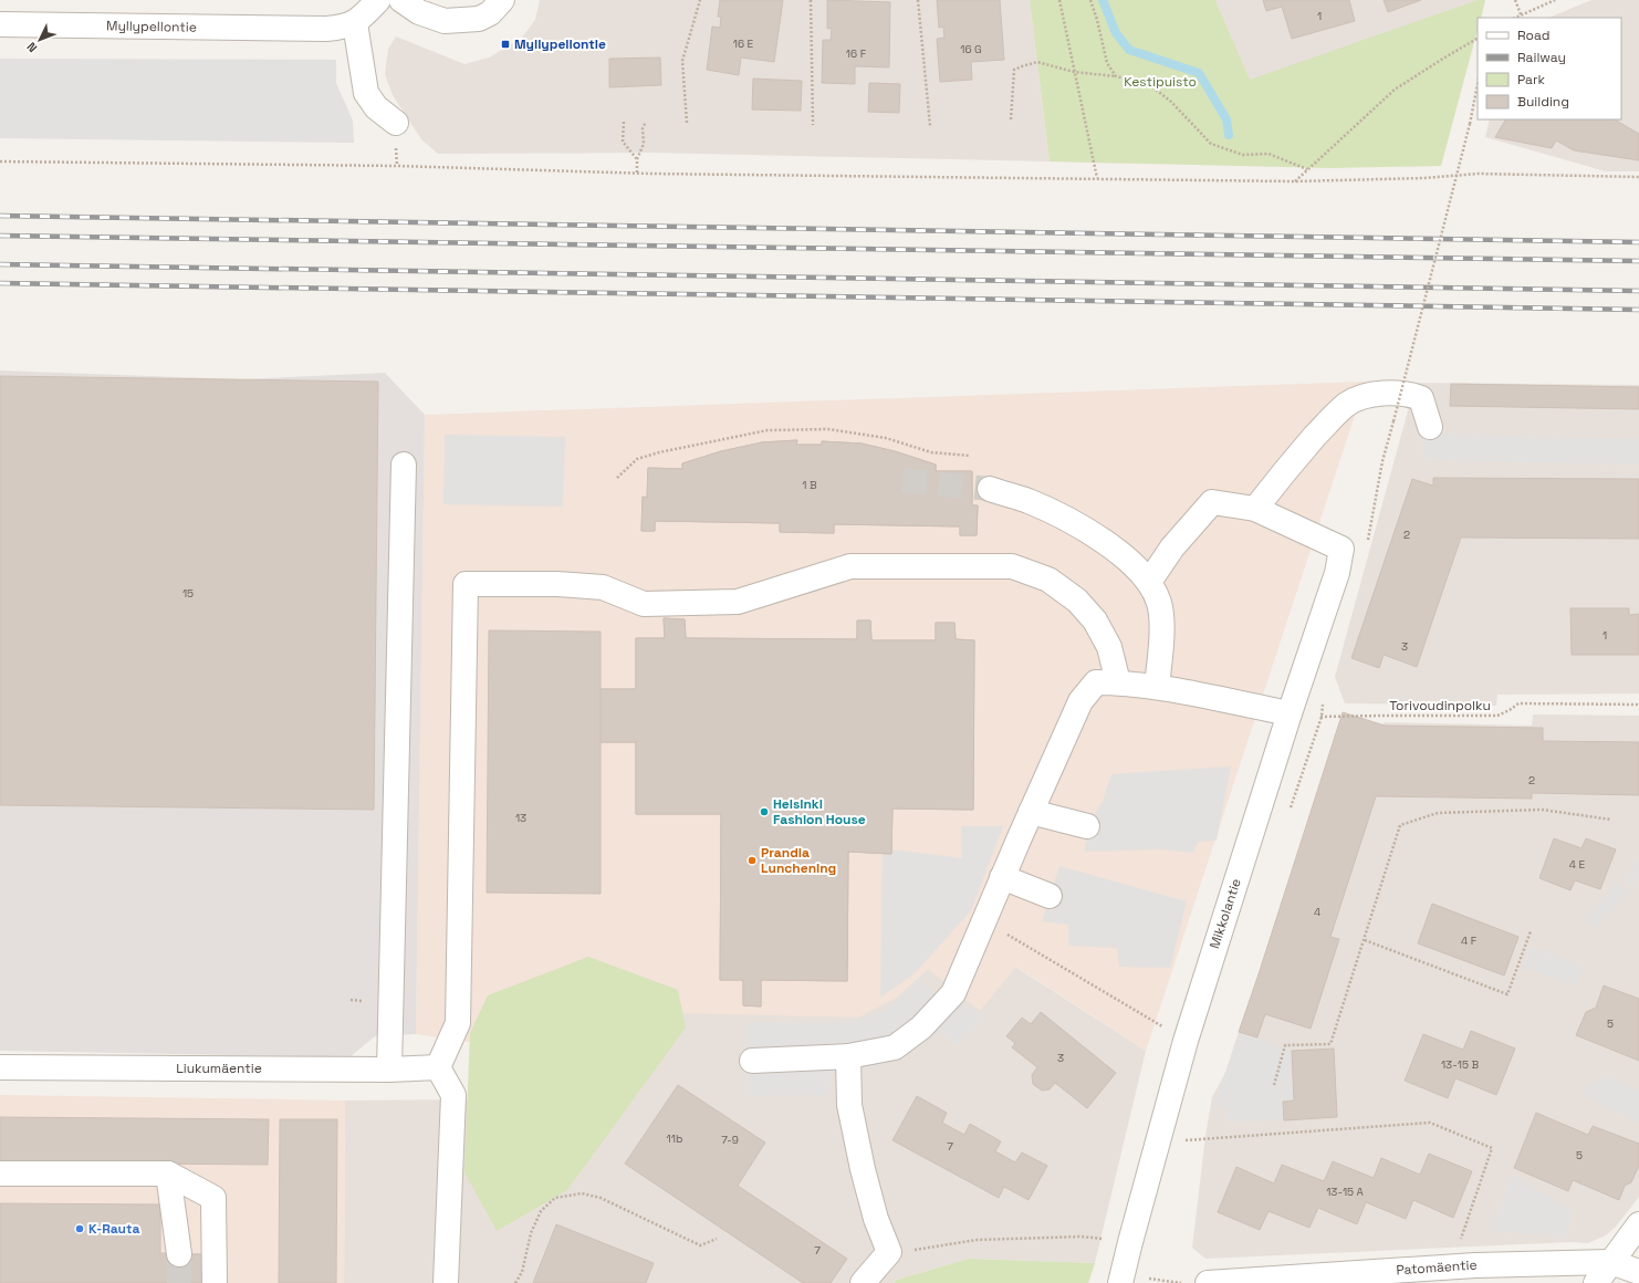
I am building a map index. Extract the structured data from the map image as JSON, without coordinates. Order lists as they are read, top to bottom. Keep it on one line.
{"streets":{"street":["Myllypellontie","Mikkolantie","Liukumäentie","Patomäentie"],"path":["Torivoudinpolku"]},"crossings":[["Torivoudinpolku","Mikkolantie"]],"parks":["Kestipuisto"],"places":{"transit":["Myllypellontie"],"other":["Helsinki Fashion House","Prandia Lunchening","K-Rauta"]},"house_numbers":["1","16 E","16 G","16 F","1 B","2","15","1","3","2","13","4 E","4","4 F","5","3","13-15 B","11b","7-9","7","5","13-15 A","7"],"legend":["Road","Railway","Park","Building"],"north":"bottom left"}
